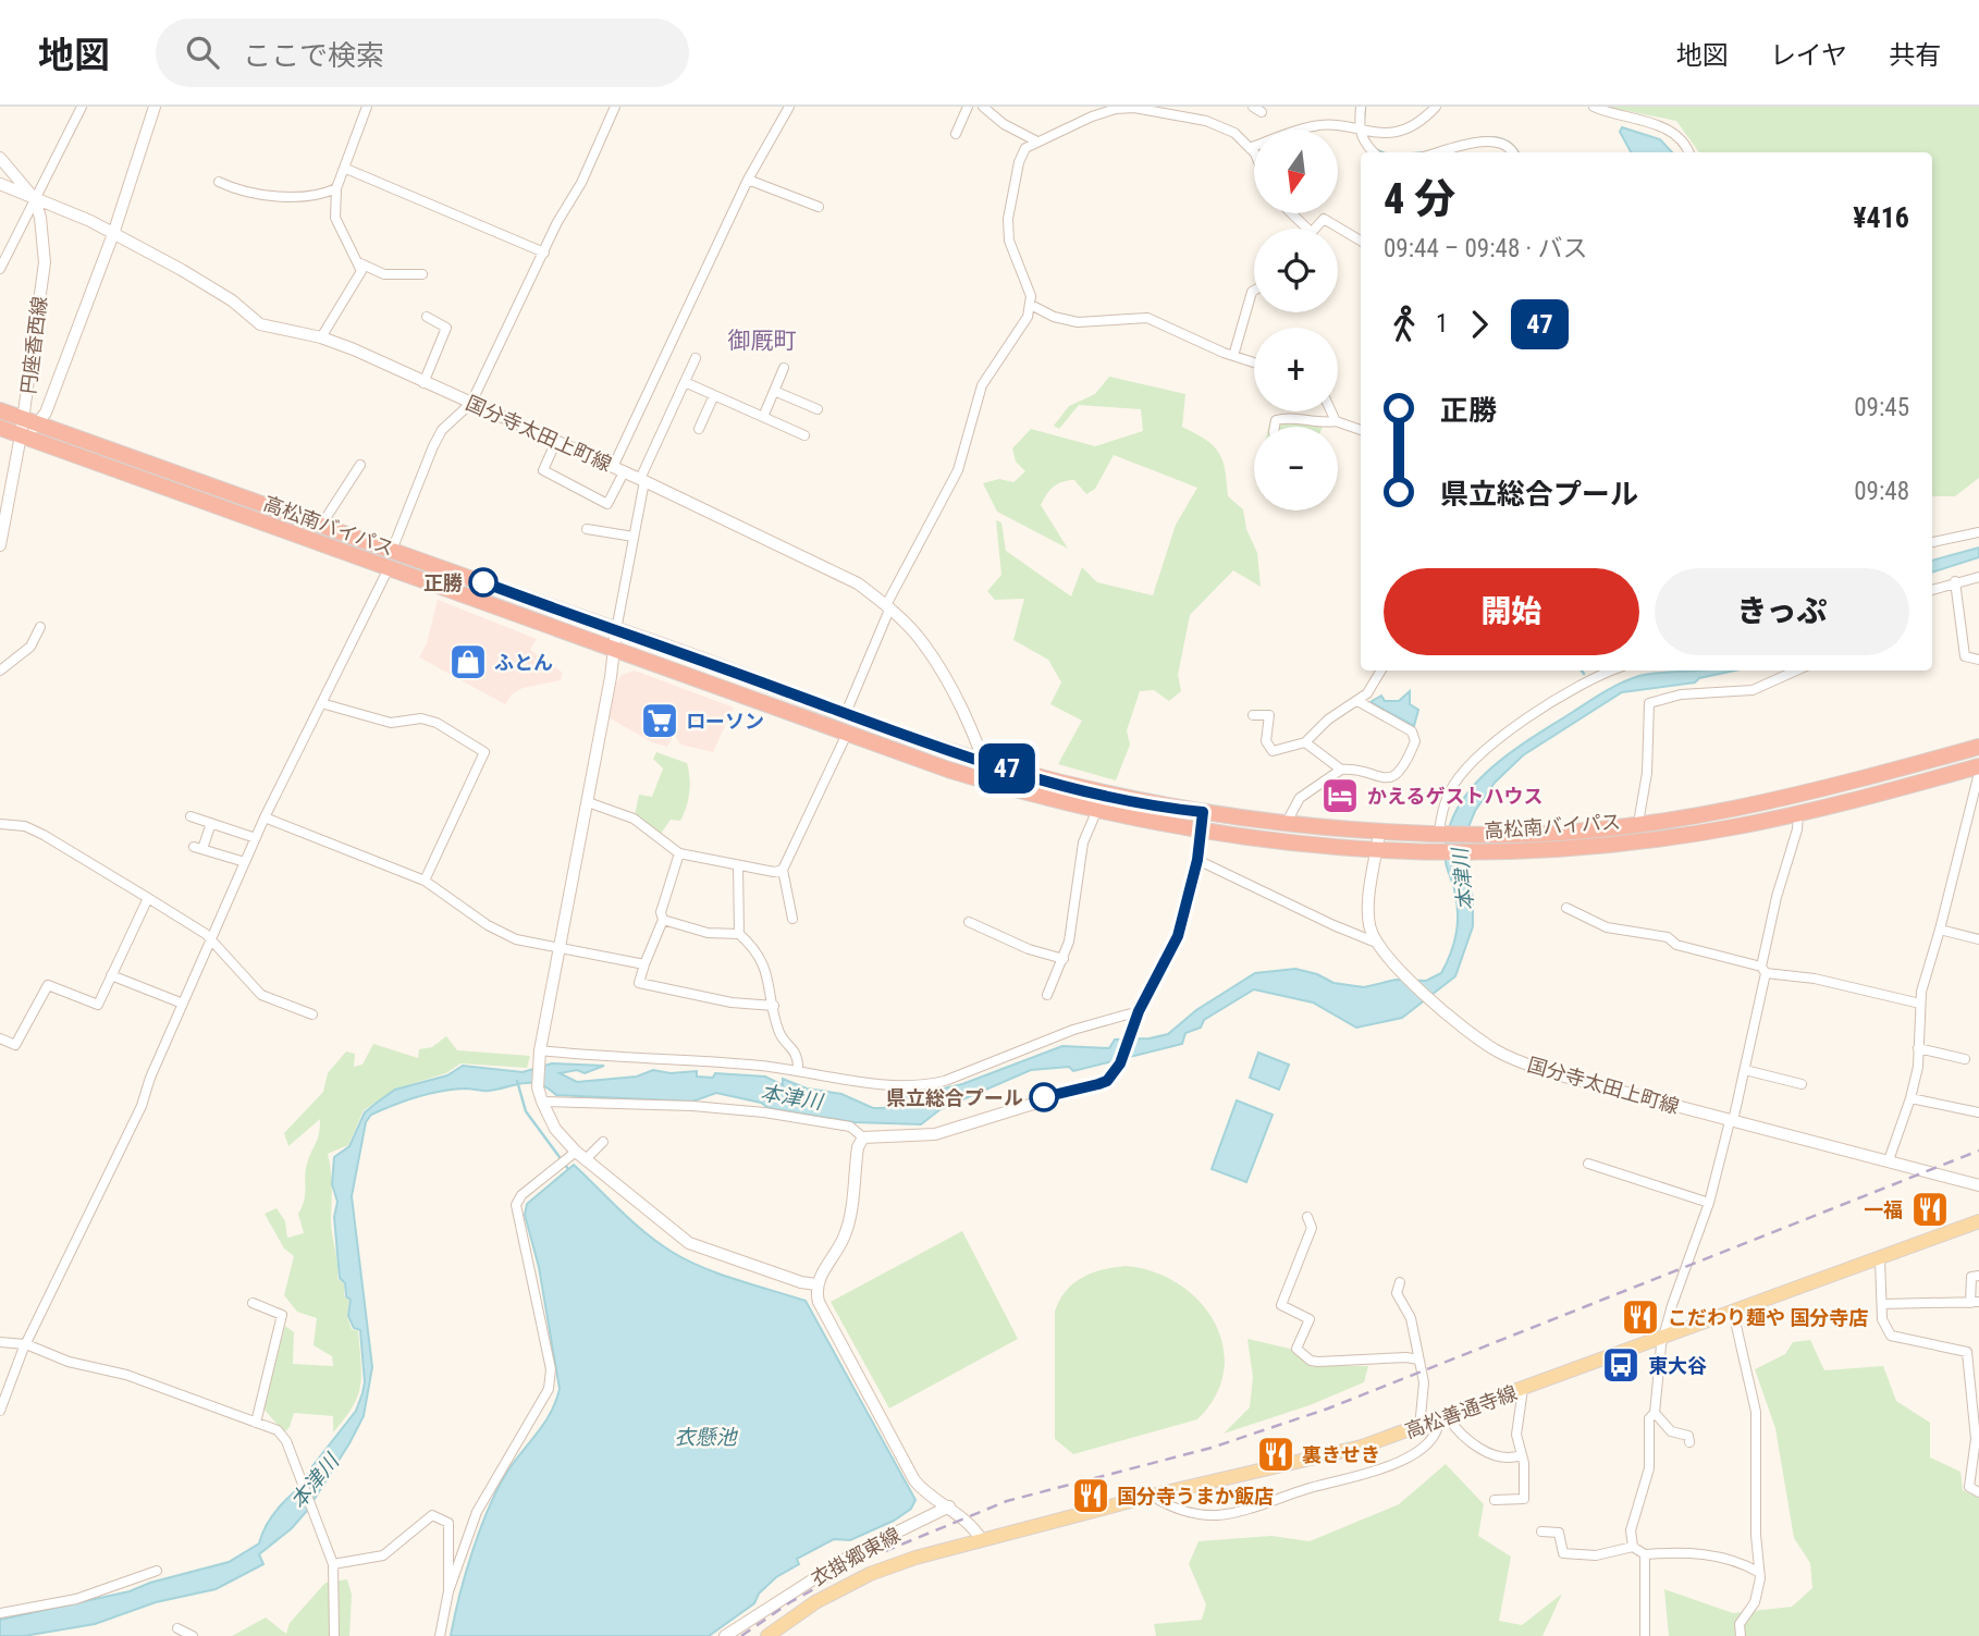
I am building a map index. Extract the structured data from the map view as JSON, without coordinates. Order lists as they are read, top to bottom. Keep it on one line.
{"streets":{"highway":["高松南バイパス"],"main road":["円座香西線","国分寺太田上町線","高松善通寺線","衣掛郷東線"]},"crossings":[["円座香西線","国分寺太田上町線"],["円座香西線","高松南バイパス"],["国分寺太田上町線","高松南バイパス"]],"districts":["御厩町"],"water":["本津川","衣懸池"],"places":{"other":["正勝","県立総合プール"],"shop":["ふとん"],"supermarket":["ローソン"],"hotel":["かえるゲストハウス"],"restaurant":["一福","こだわり麺や 国分寺店","裏きせき","国分寺うまか飯店"],"bus stop":["東大谷"]},"lines":["bus line 47"],"north":"bottom","page":{"header":"地図","search":"ここで検索","nav":["地図","レイヤ","共有"],"on_map":"47","map_buttons":["+","−"],"heading":["4 分","09:44 – 09:48 · バス","¥416"],"legs":["1","47"],"list":[{"name":"正勝","value":"09:45"},{"name":"県立総合プール","value":"09:48"}],"buttons":["開始","きっぷ"]}}
